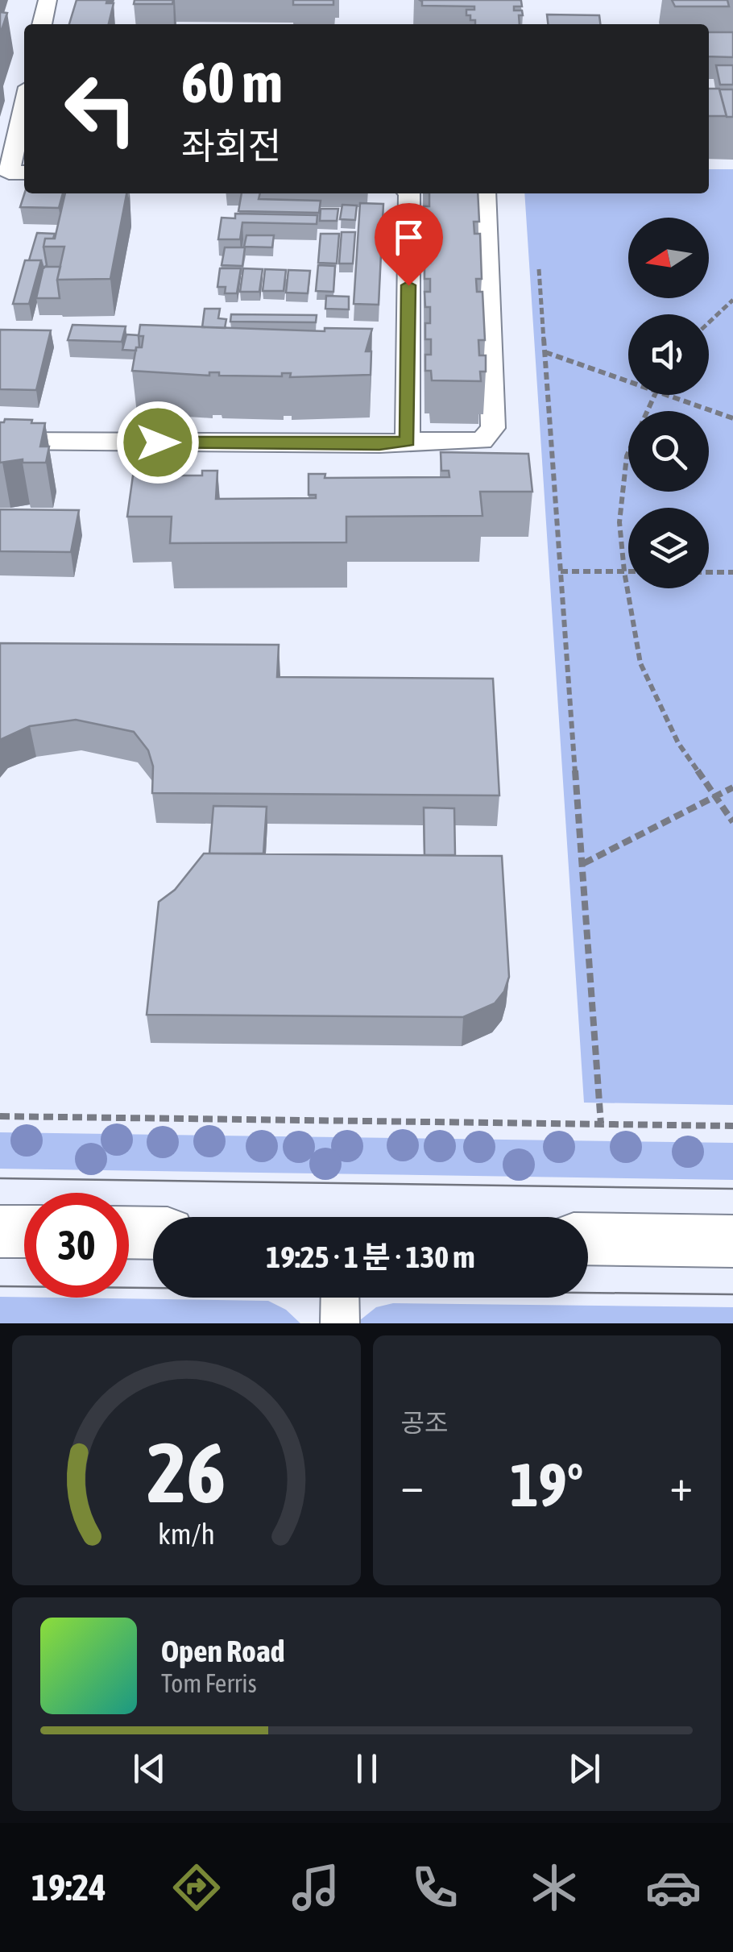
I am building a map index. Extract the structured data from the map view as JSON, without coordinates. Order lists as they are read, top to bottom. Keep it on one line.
{"north":"left","page":{"turn":["60 m","좌회전"],"limit":"30","trip":"19:25 · 1 분 · 130 m","tile":"공조","heat":["−","19°","+"],"song":["Open Road","Tom Ferris"],"tabs":"19:24","gauge":["26","km/h"]}}
